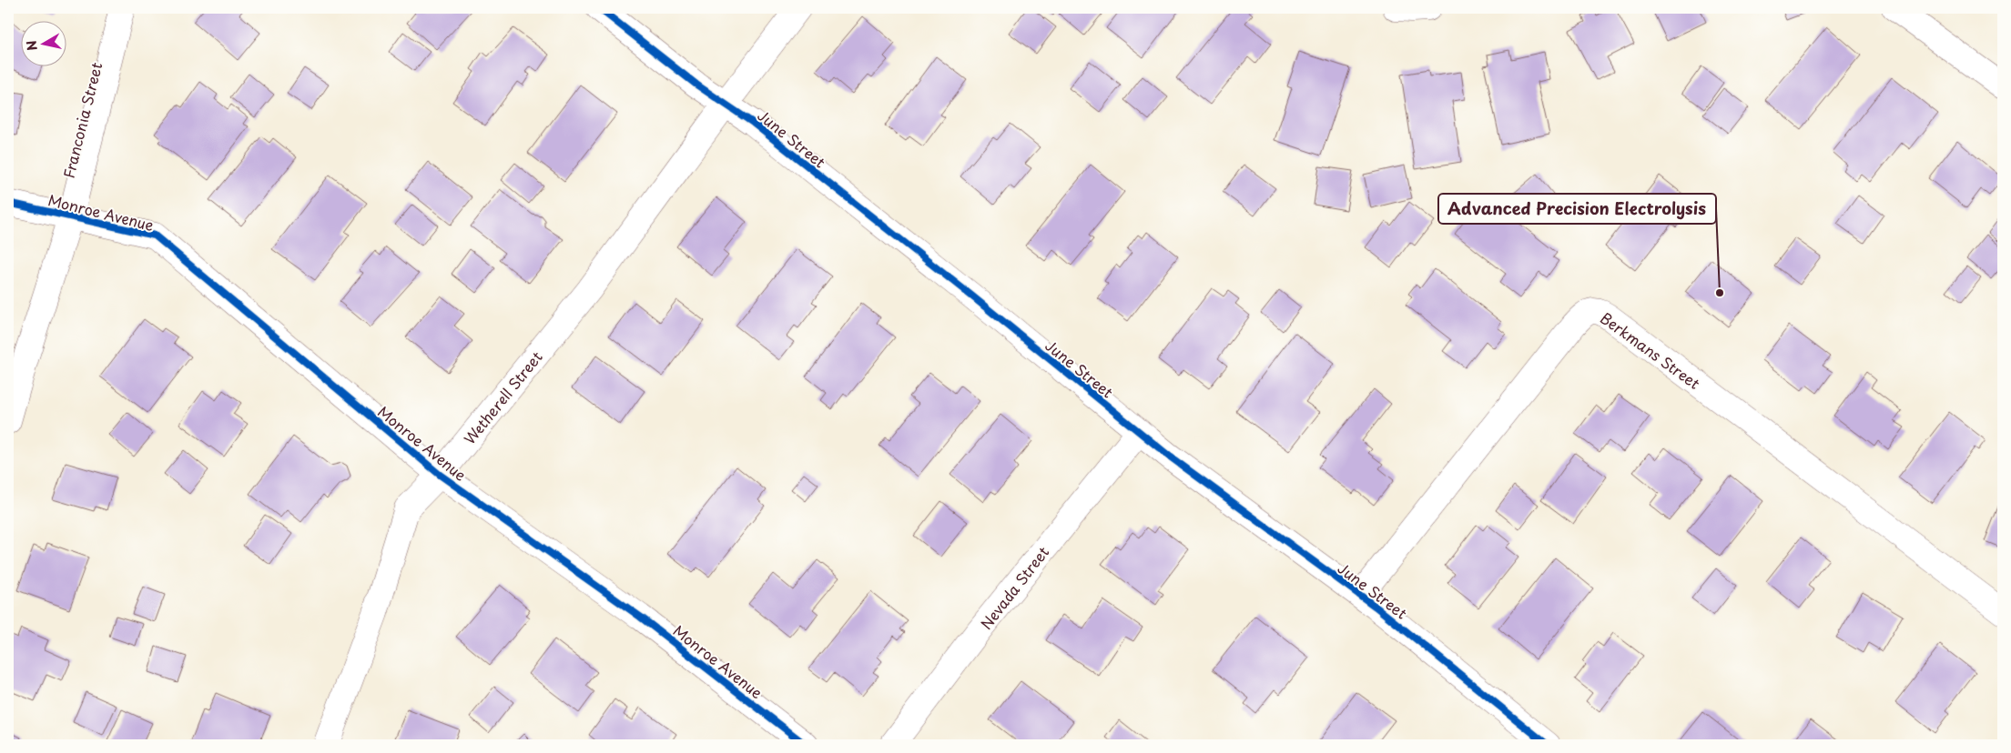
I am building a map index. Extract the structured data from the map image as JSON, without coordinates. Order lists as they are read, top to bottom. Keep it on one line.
{"streets":{"street":["Franconia Street","June Street","Monroe Avenue","Berkmans Street","Wetherell Street","Nevada Street"]},"crossings":[["Franconia Street","Monroe Avenue"],["June Street","Berkmans Street"],["June Street","Wetherell Street"],["June Street","Nevada Street"],["Monroe Avenue","Wetherell Street"]],"places":["Advanced Precision Electrolysis"],"north":"left"}
